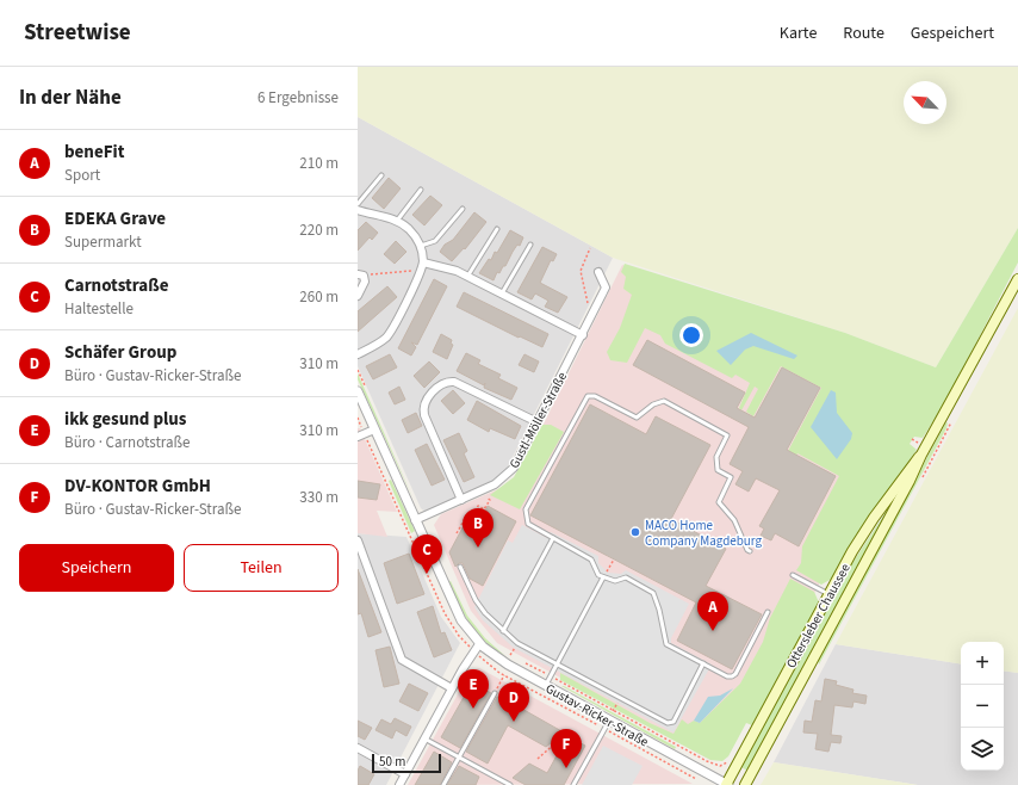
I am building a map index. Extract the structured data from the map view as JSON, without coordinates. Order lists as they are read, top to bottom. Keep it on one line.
{"streets":{"main road":["Ottersleber Chaussee"],"street":["Gustl-Möller-Straße","Gustav-Ricker-Straße"]},"crossings":[["Gustl-Möller-Straße","Gustav-Ricker-Straße"],["Ottersleber Chaussee","Gustav-Ricker-Straße"]],"places":["MACO Home Company Magdeburg"],"scale_bar":"50 m","north":"top left","page":{"header":"Streetwise","nav":["Karte","Route","Gespeichert"],"heading":["In der Nähe","6 Ergebnisse"],"list":[{"mark":"A","name":"beneFit","note":"Sport","value":"210 m"},{"mark":"B","name":"EDEKA Grave","note":"Supermarkt","value":"220 m"},{"mark":"C","name":"Carnotstraße","note":"Haltestelle","value":"260 m"},{"mark":"D","name":"Schäfer Group","note":"Büro · Gustav-Ricker-Straße","value":"310 m"},{"mark":"E","name":"ikk gesund plus","note":"Büro · Carnotstraße","value":"310 m"},{"mark":"F","name":"DV-KONTOR GmbH","note":"Büro · Gustav-Ricker-Straße","value":"330 m"}],"pins":["B","C","A","E","D","F"],"buttons":["Speichern","Teilen"],"map_buttons":["+","−"],"scale":"50 m"}}
